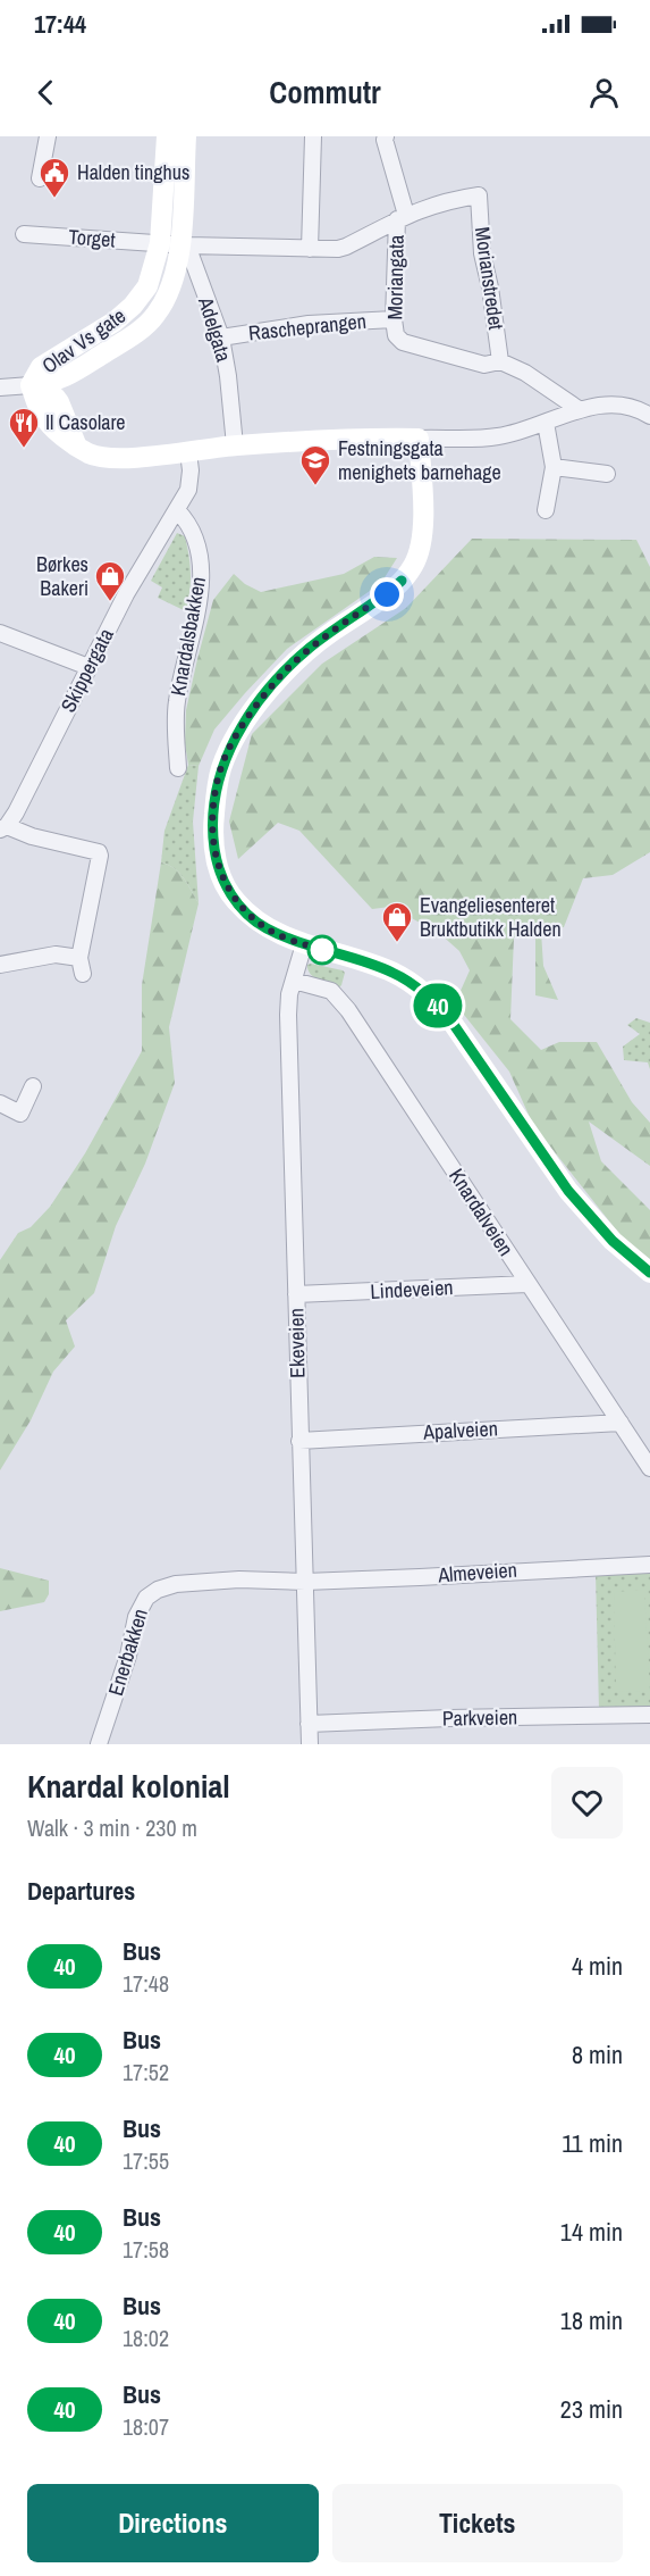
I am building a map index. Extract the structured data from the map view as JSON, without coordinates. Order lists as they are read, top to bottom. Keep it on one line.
{"streets":{"street":["Torget","Moriangata","Morianstredet","Rascheprangen","Adelgata","Olav Vs gate","Knardalsbakken","Skippergata","Knardalveien","Lindeveien","Ekeveien","Apalveien","Almeveien","Enerbakken","Parkveien"]},"crossings":[["Torget","Moriangata"],["Torget","Morianstredet"],["Torget","Adelgata"],["Torget","Olav Vs gate"],["Moriangata","Morianstredet"],["Moriangata","Rascheprangen"],["Rascheprangen","Adelgata"],["Adelgata","Olav Vs gate"],["Knardalsbakken","Skippergata"],["Knardalveien","Lindeveien"],["Knardalveien","Ekeveien"],["Knardalveien","Apalveien"],["Lindeveien","Ekeveien"],["Ekeveien","Apalveien"],["Ekeveien","Almeveien"],["Ekeveien","Enerbakken"],["Ekeveien","Parkveien"],["Almeveien","Enerbakken"]],"places":{"public building":["Halden tinghus"],"restaurant":["Il Casolare"],"school or university":["Festningsgata menighets barnehage"],"shop":["Børkes Bakeri","Evangeliesenteret Bruktbutikk Halden"]},"lines":["bus line 40"],"page":{"status":"17:44","header":"Commutr","on_map":"40","heading":[["Knardal kolonial","Walk · 3 min · 230 m"],"Departures"],"list":[{"mark":"40","name":"Bus","note":"17:48","value":"4 min"},{"mark":"40","name":"Bus","note":"17:52","value":"8 min"},{"mark":"40","name":"Bus","note":"17:55","value":"11 min"},{"mark":"40","name":"Bus","note":"17:58","value":"14 min"},{"mark":"40","name":"Bus","note":"18:02","value":"18 min"},{"mark":"40","name":"Bus","note":"18:07","value":"23 min"}],"buttons":["Directions","Tickets"]}}
